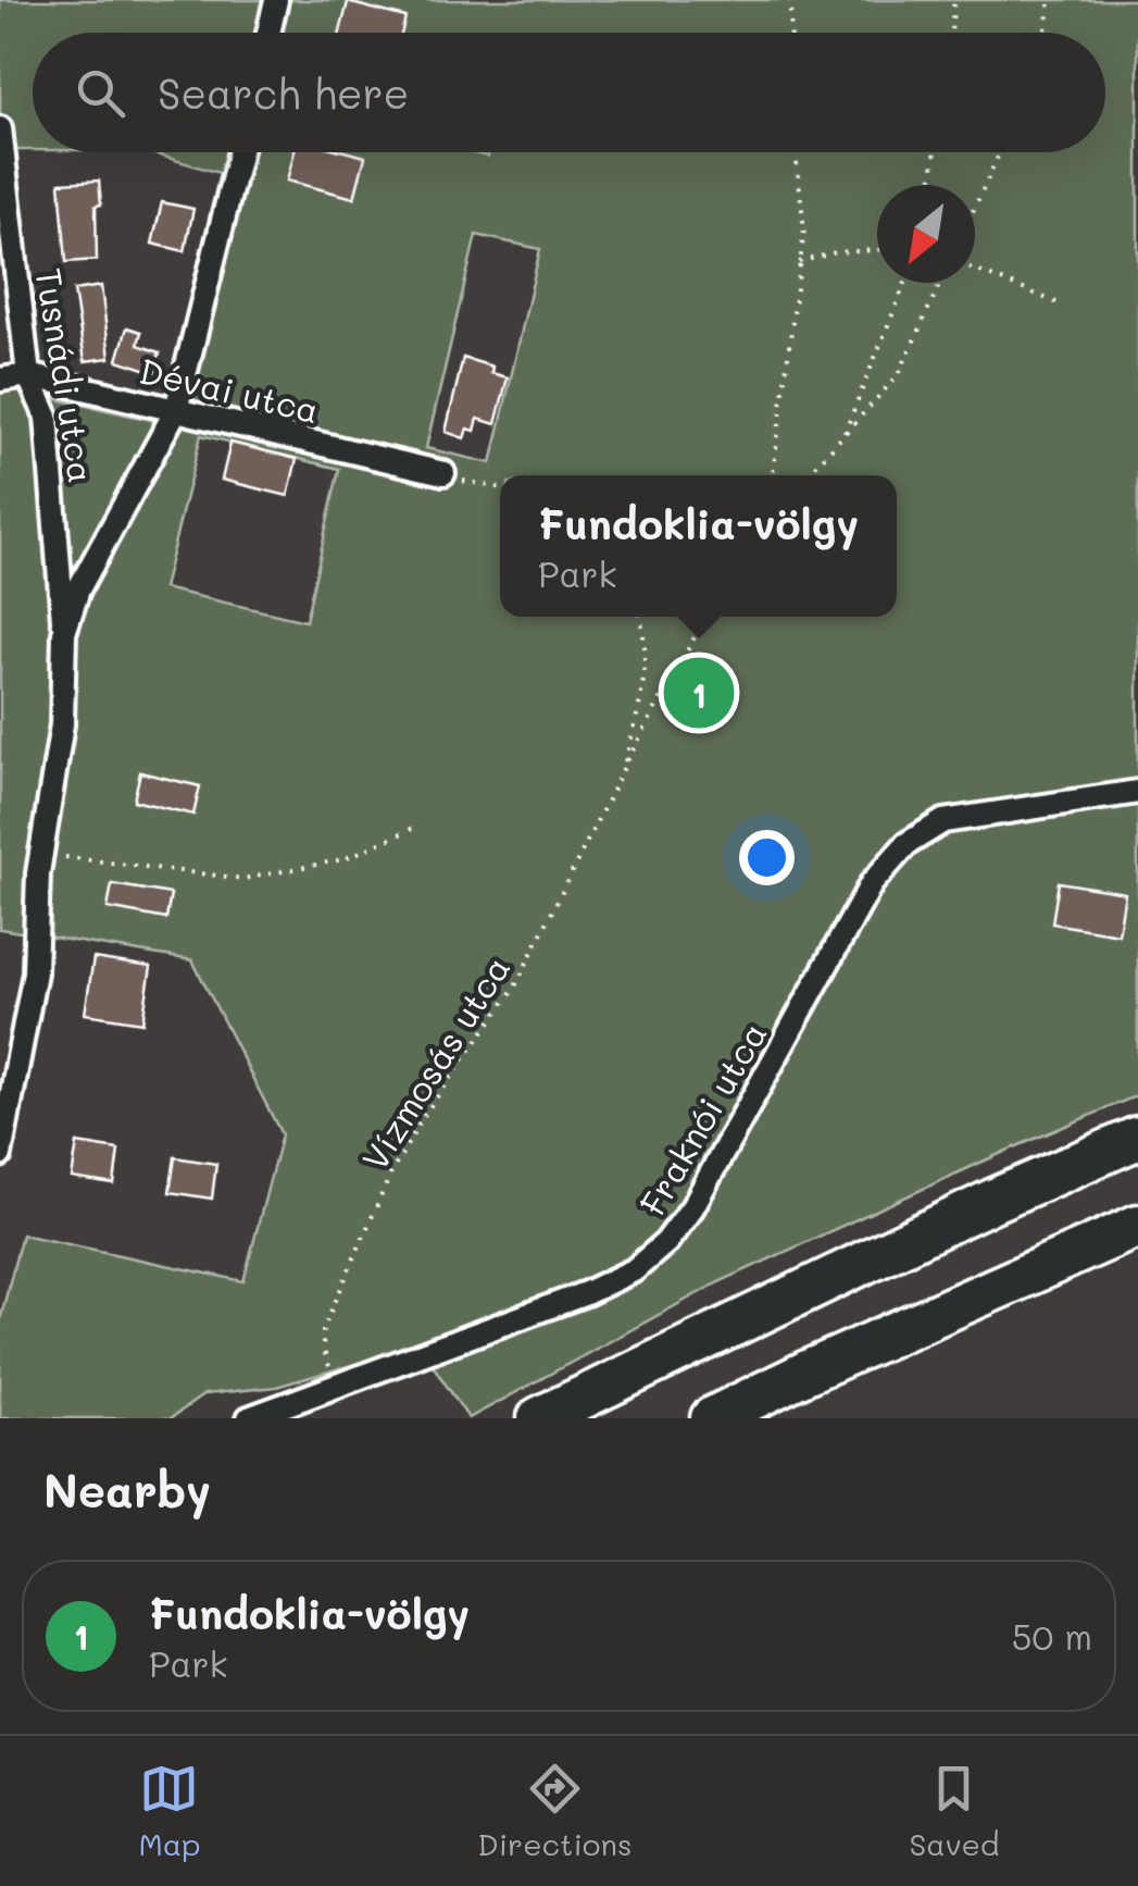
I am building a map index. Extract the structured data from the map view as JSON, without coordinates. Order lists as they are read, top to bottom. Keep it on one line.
{"streets":{"street":["Tusnádi utca","Dévai utca","Fraknói utca"],"path":["Vízmosás utca"]},"crossings":[["Tusnádi utca","Dévai utca"],["Vízmosás utca","Fraknói utca"]],"north":"bottom left","page":{"search":"Search here","popup":["Fundoklia-völgy","Park"],"pins":"1","heading":"Nearby","list":[{"mark":"1","name":"Fundoklia-völgy","note":"Park","value":"50 m"}],"nav":["Map","Directions","Saved"]}}
